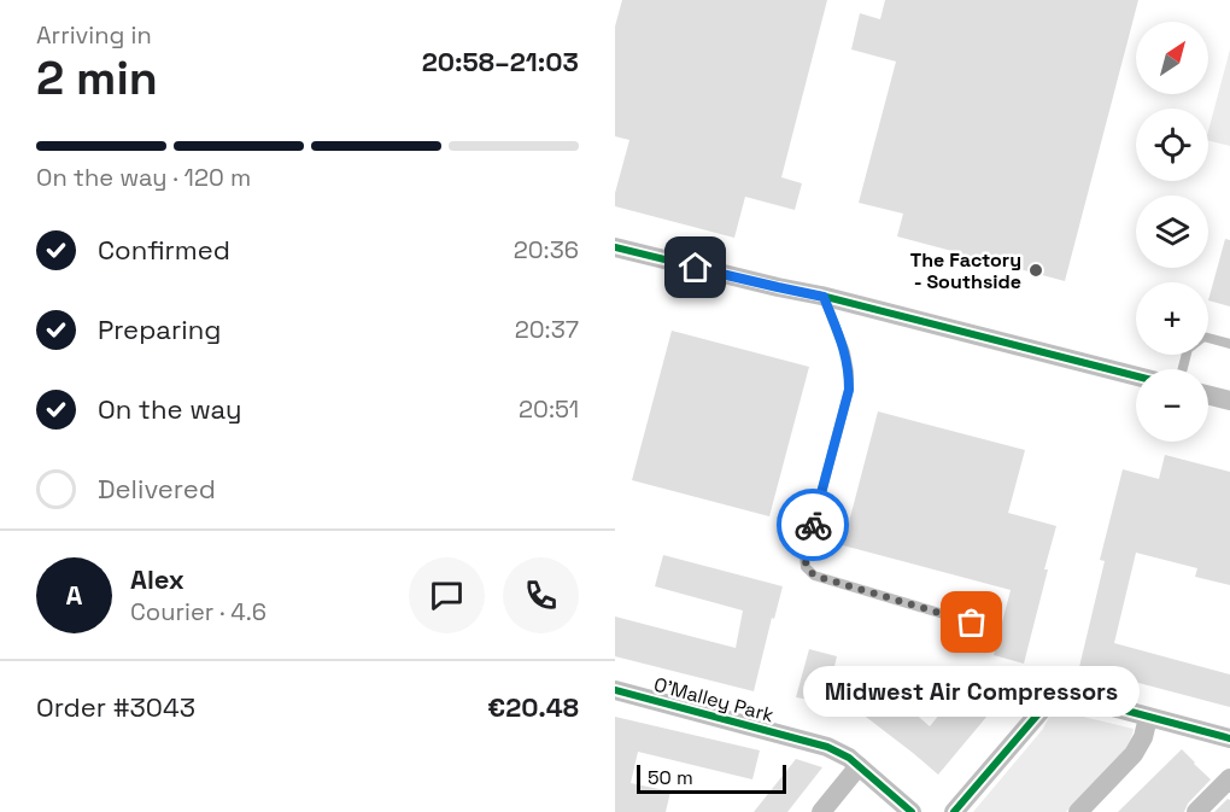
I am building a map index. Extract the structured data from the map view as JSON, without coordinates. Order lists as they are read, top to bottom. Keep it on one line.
{"streets":{"street":["O'Malley Park"]},"places":["The Factory - Southside","Midwest Air Compressors"],"scale_bar":"50 m","north":"top right","page":{"heading":["2 min","Arriving in","20:58–21:03"],"panel":["Alex","Courier · 4.6","Order #3043","€20.48"],"map_buttons":["+","−"],"bar":"On the way · 120 m","list":[["Confirmed","20:36"],["Preparing","20:37"],["On the way","20:51"],"Delivered"],"round":"A","bubble":"Midwest Air Compressors","scale":"50 m"}}
